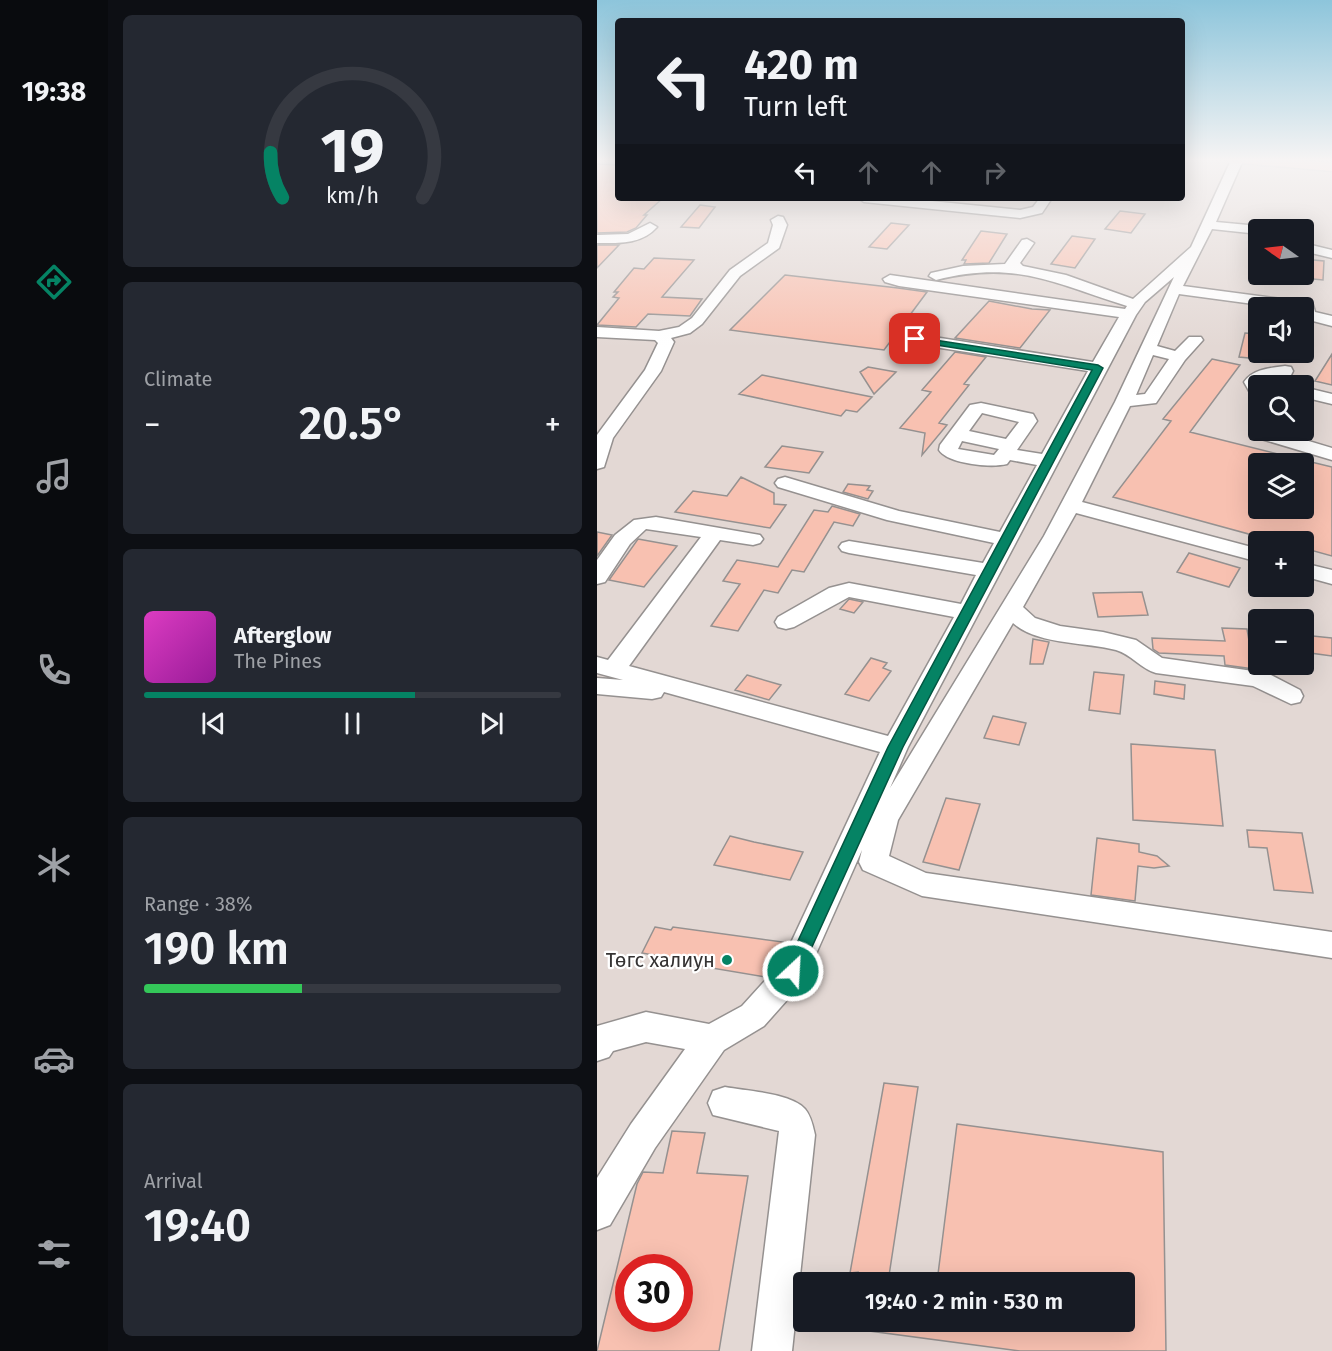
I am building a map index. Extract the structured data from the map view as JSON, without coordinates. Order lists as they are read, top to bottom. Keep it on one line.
{"places":["Төгс халиун"],"north":"left","page":{"tabs":"19:38","turn":["420 m","Turn left"],"map_buttons":["+","−"],"tile":["Climate",["Range · 38%","190 km"],["Arrival","19:40"]],"heat":["−","20.5°","+"],"song":["Afterglow","The Pines"],"limit":"30","trip":"19:40 · 2 min · 530 m","gauge":["19","km/h"]}}
